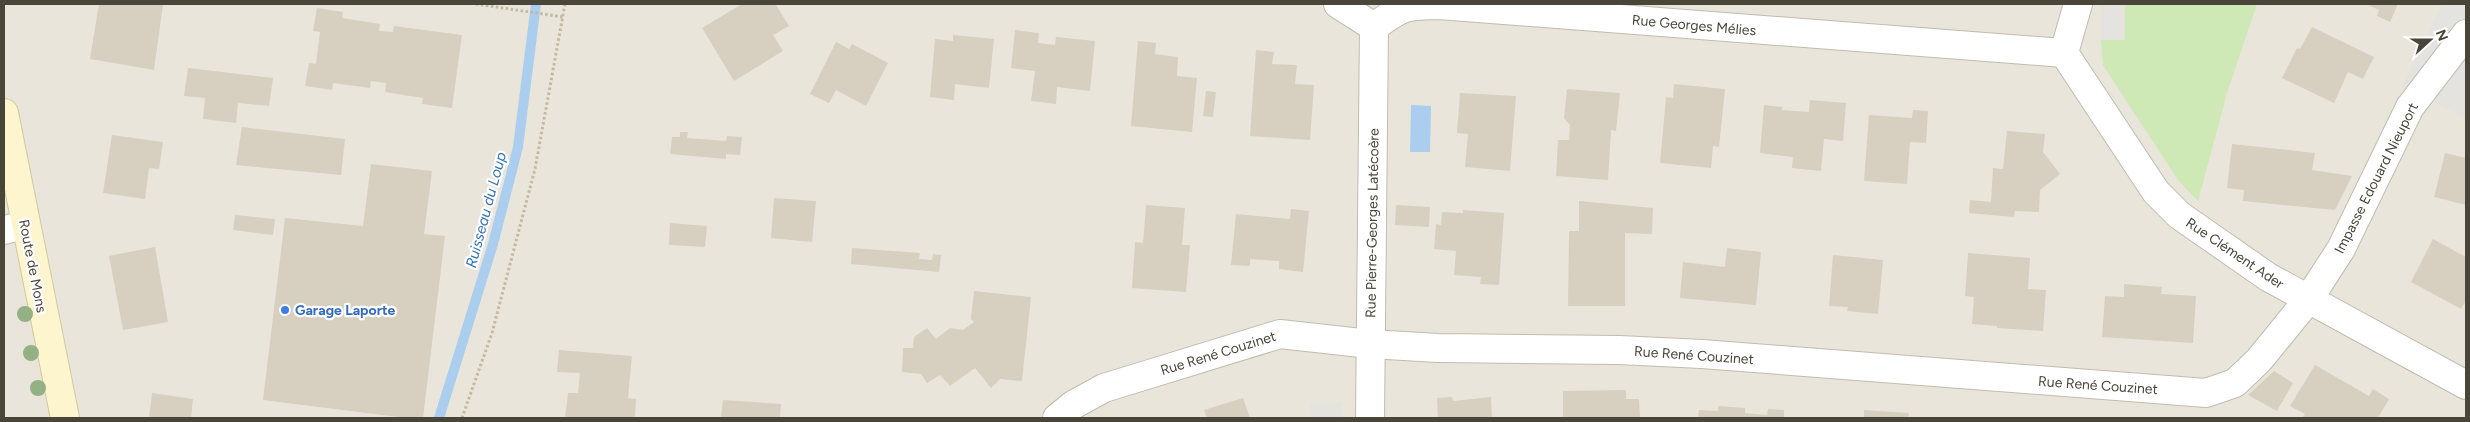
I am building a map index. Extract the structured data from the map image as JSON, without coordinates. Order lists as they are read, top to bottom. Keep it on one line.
{"streets":{"main road":["Route de Mons"],"street":["Rue Georges Mélies","Impasse Edouard Nieuport","Rue Pierre-Georges Latécoère","Rue Clément Ader","Rue René Couzinet"]},"crossings":[["Rue Georges Mélies","Rue Pierre-Georges Latécoère"],["Rue Georges Mélies","Rue Clément Ader"],["Impasse Edouard Nieuport","Rue Clément Ader"],["Impasse Edouard Nieuport","Rue René Couzinet"],["Rue Pierre-Georges Latécoère","Rue René Couzinet"],["Rue Clément Ader","Rue René Couzinet"]],"water":["Ruisseau du Loup"],"places":["Garage Laporte"],"north":"right"}
